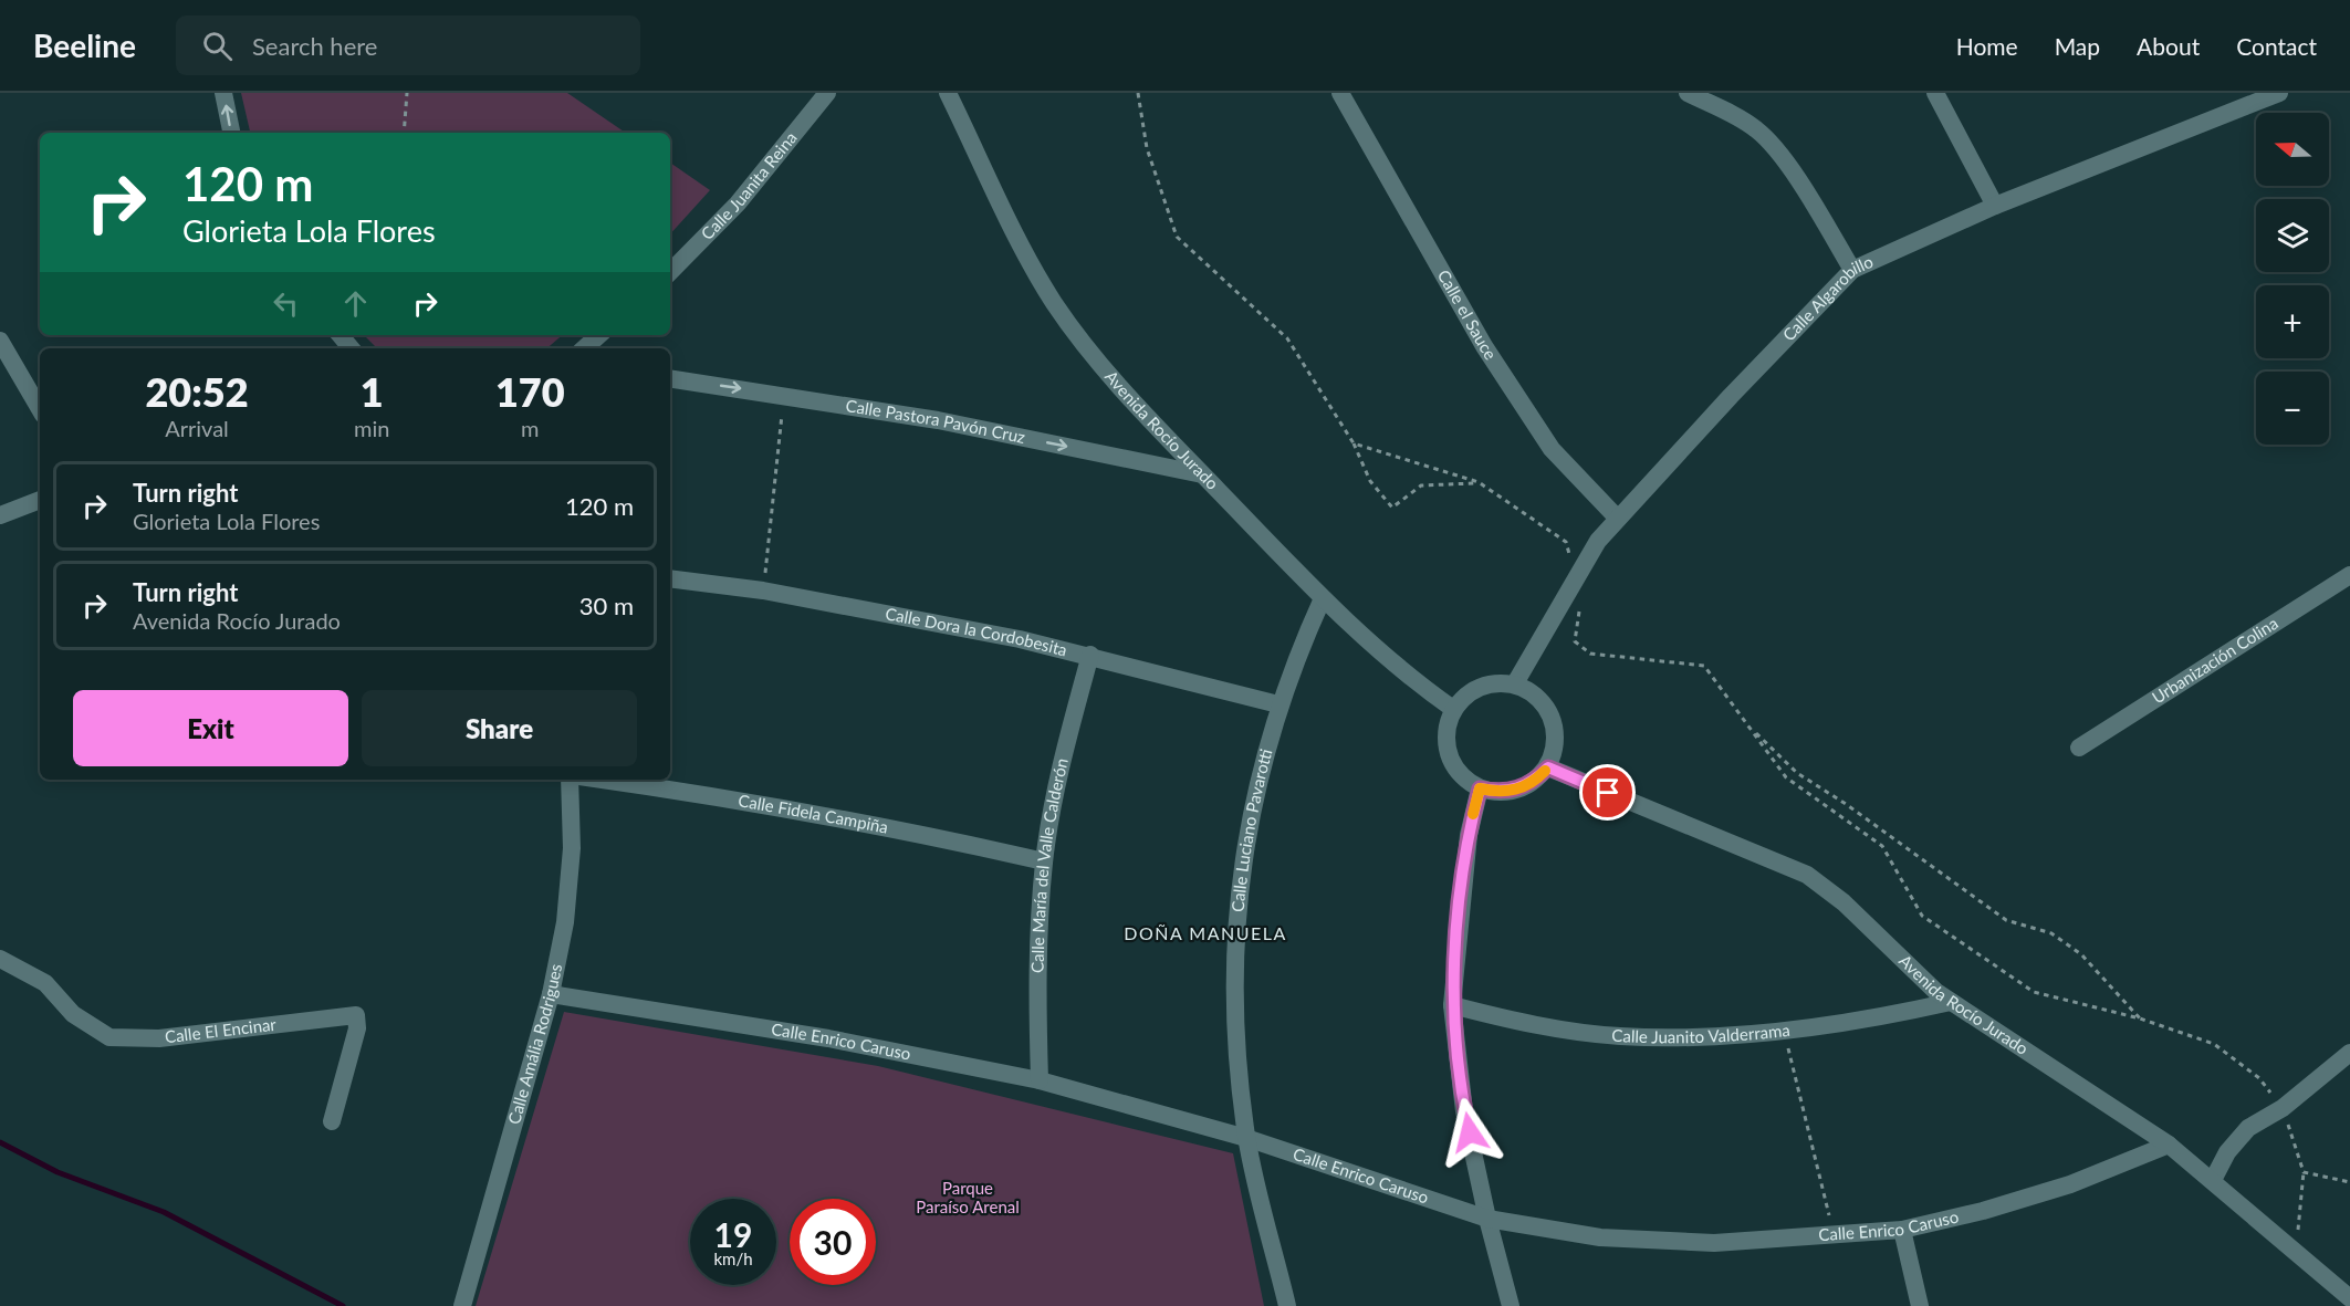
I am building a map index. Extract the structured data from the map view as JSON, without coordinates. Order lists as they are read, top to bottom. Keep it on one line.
{"streets":{"street":["Calle Juanita Reina","Calle Algarobillo","Calle el Sauce","Calle Pastora Pavón Cruz","Avenida Rocío Jurado","Calle Dora la Cordobesita","Urbanización Colina","Calle Fidela Campiña","Calle Luciano Pavarotti","Calle María del Valle Calderón","Calle El Encinar","Calle Juanito Valderrama","Calle Enrico Caruso","Calle Amália Rodrigues"]},"crossings":[["Calle Algarobillo","Calle el Sauce"],["Calle Algarobillo","Avenida Rocío Jurado"],["Calle Pastora Pavón Cruz","Avenida Rocío Jurado"],["Avenida Rocío Jurado","Calle Luciano Pavarotti"],["Avenida Rocío Jurado","Calle Juanito Valderrama"],["Avenida Rocío Jurado","Calle Enrico Caruso"],["Calle Dora la Cordobesita","Calle Luciano Pavarotti"],["Calle Dora la Cordobesita","Calle María del Valle Calderón"],["Calle Fidela Campiña","Calle María del Valle Calderón"],["Calle Luciano Pavarotti","Calle Enrico Caruso"],["Calle María del Valle Calderón","Calle Enrico Caruso"],["Calle Enrico Caruso","Calle Amália Rodrigues"]],"one_way":["Calle Pastora Pavón Cruz"],"districts":["DOÑA MANUELA"],"parks":["Parque Paraíso Arenal"],"north":"left","page":{"header":"Beeline","search":"Search here","nav":["Home","Map","About","Contact"],"map_buttons":["+","−"],"turn":["120 m","Glorieta Lola Flores"],"eta":["20:52","Arrival","1","min","170","m"],"list":[{"name":"Turn right","note":"Glorieta Lola Flores","value":"120 m"},{"name":"Turn right","note":"Avenida Rocío Jurado","value":"30 m"}],"buttons":["Exit","Share"],"speed":"19 km/h","limit":"30"}}
